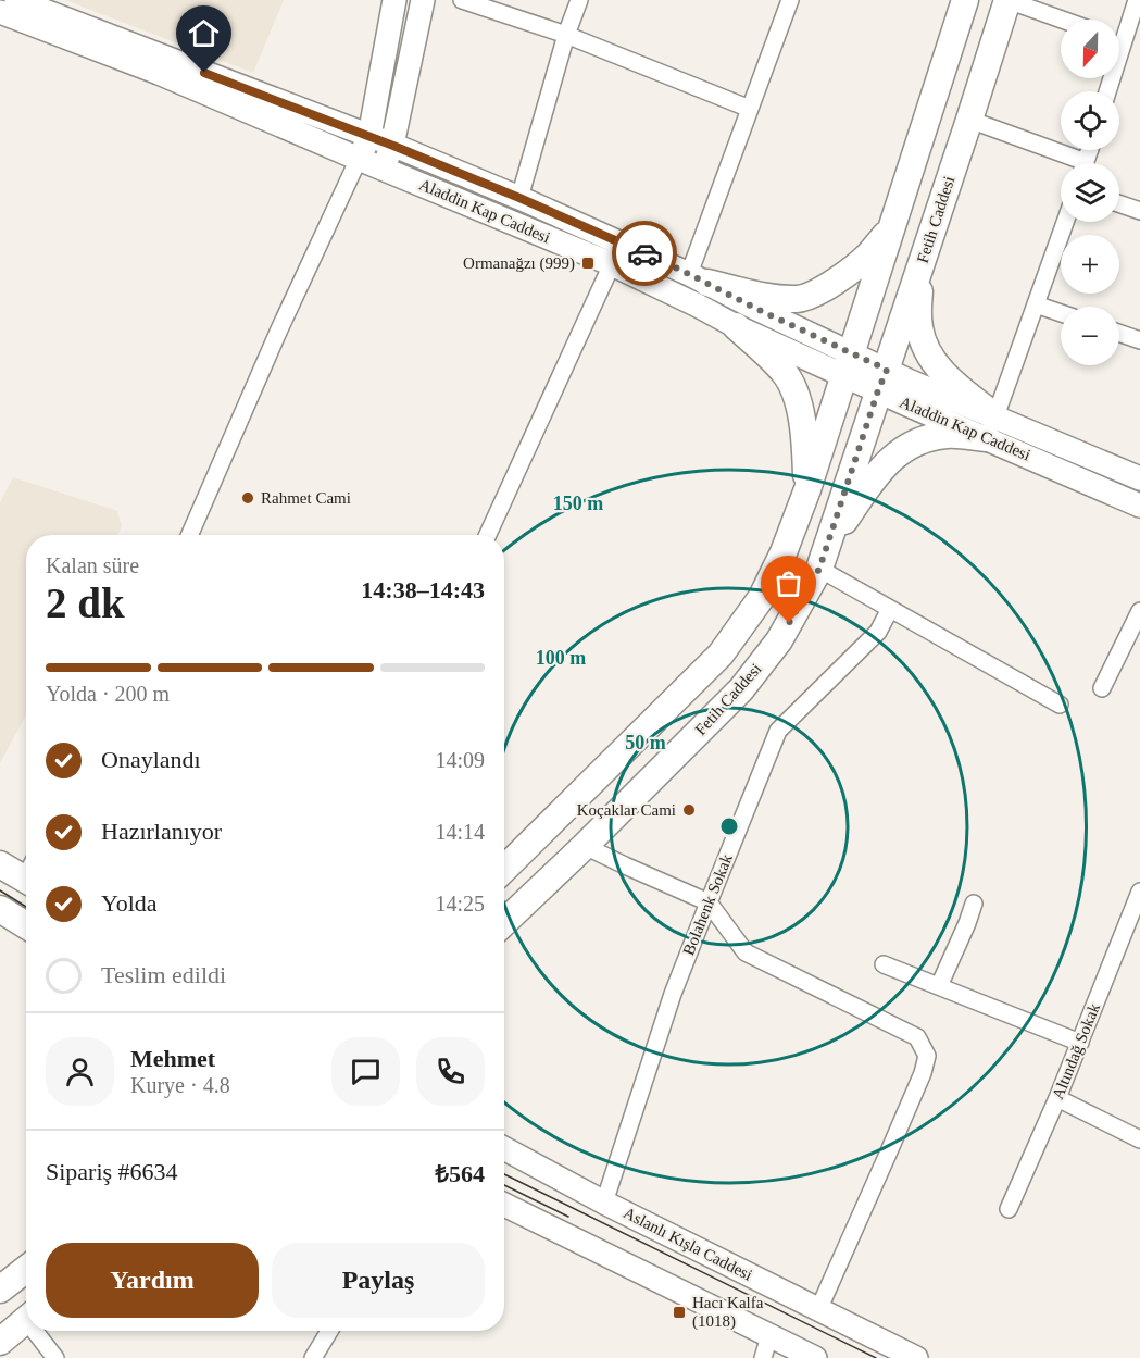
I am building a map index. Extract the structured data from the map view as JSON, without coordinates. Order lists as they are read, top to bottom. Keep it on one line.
{"streets":{"main road":["Fetih Caddesi"],"street":["Aladdin Kap Caddesi","Bolahenk Sokak","Altındağ Sokak","Aslanlı Kışla Caddesi"]},"crossings":[["Aladdin Kap Caddesi","Fetih Caddesi"],["Bolahenk Sokak","Aslanlı Kışla Caddesi"]],"places":{"transit":["Ormanağzı (999)","Hacı Kalfa (1018)"],"other":["Rahmet Cami","Koçaklar Cami"]},"north":"bottom","page":{"map_buttons":["+","−"],"heading":["2 dk","Kalan süre","14:38–14:43"],"panel":["Mehmet","Kurye · 4.8","Sipariş #6634","₺564"],"bar":"Yolda · 200 m","list":[["Onaylandı","14:09"],["Hazırlanıyor","14:14"],["Yolda","14:25"],"Teslim edildi"],"buttons":["Yardım","Paylaş"]},"rings":["150 m","100 m","50 m"]}
